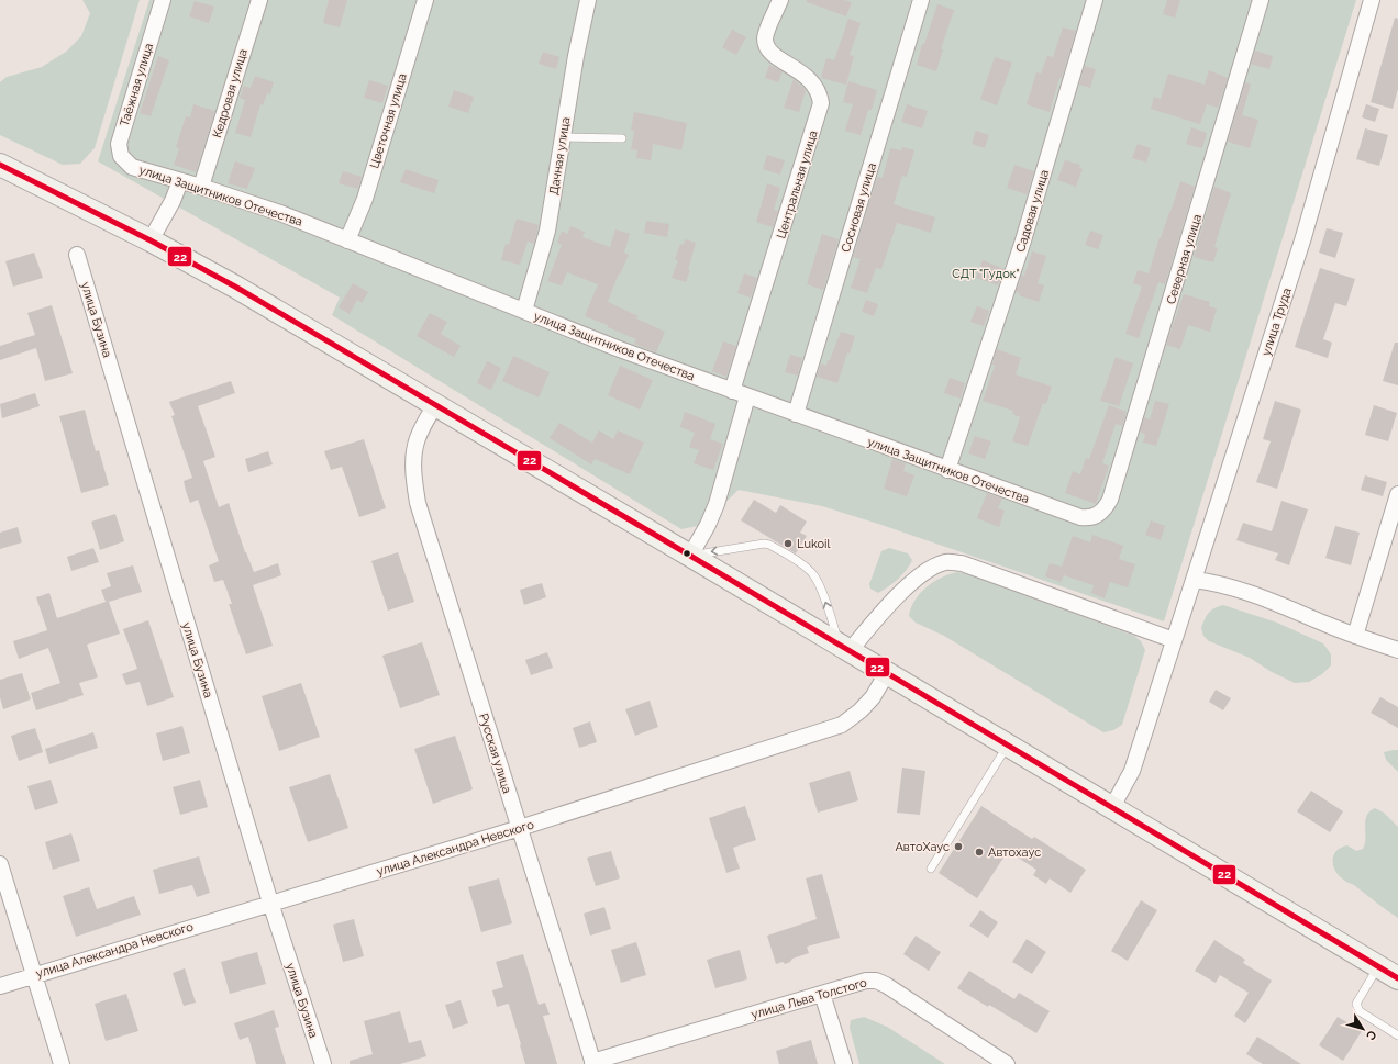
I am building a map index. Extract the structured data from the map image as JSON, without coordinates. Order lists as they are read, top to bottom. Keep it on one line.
{"streets":{"street":["Таёжная улица","Кедровая улица","Цветочная улица","Дачная улица","Центральная улица","улица Защитников Отечества","Сосновая улица","Садовая улица","Северная улица","улица Бузина","улица Труда","Русская улица","улица Александра Невского","улица Льва Толстого"]},"crossings":[["Таёжная улица","улица Защитников Отечества"],["Кедровая улица","улица Защитников Отечества"],["Цветочная улица","улица Защитников Отечества"],["Дачная улица","улица Защитников Отечества"],["Центральная улица","улица Защитников Отечества"],["улица Защитников Отечества","Сосновая улица"],["улица Защитников Отечества","Садовая улица"],["улица Защитников Отечества","Северная улица"],["улица Бузина","улица Александра Невского"],["Русская улица","улица Александра Невского"],["Русская улица","улица Льва Толстого"]],"parks":["СДТ \"Гудок\""],"places":["Lukoil","АвтоХаус","Автохаус"],"lines":["transit line 22"],"north":"bottom right"}
